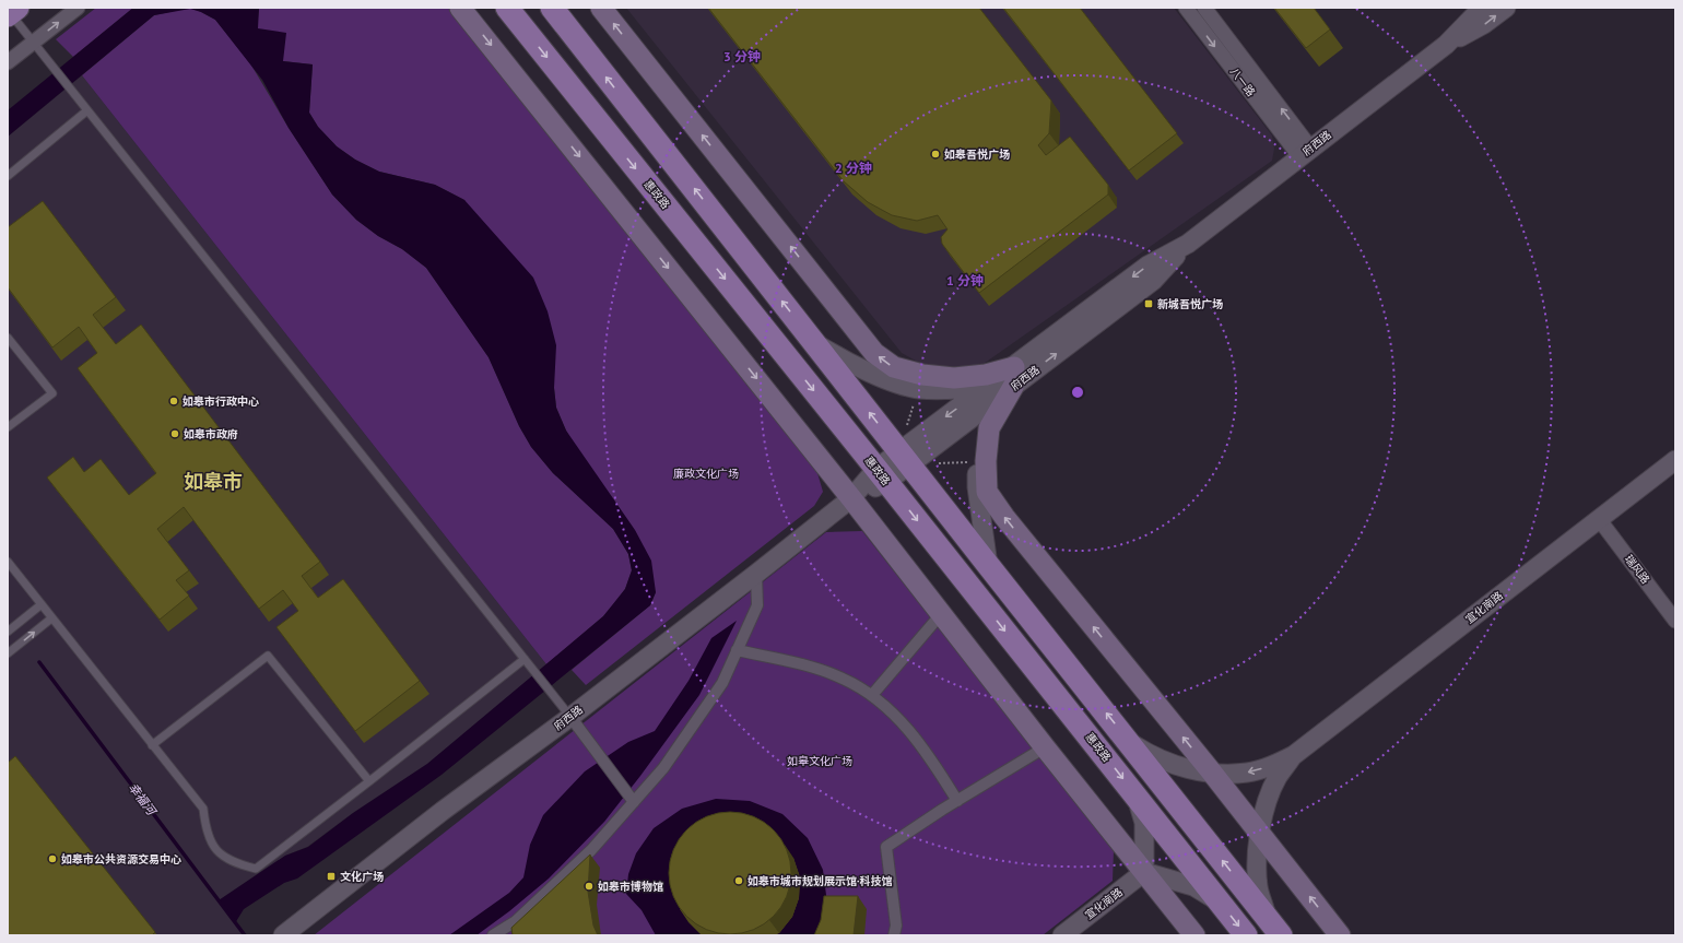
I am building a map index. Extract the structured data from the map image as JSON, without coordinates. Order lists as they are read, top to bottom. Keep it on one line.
{"streets":{"main road":["惠政路"],"street":["八一路","府西路","瑞风路","宣化南路"]},"crossings":[["八一路","府西路"],["府西路","惠政路"],["瑞风路","宣化南路"]],"districts":["如皋市"],"water":["幸福河"],"parks":["廉政文化广场","如皋文化广场"],"places":{"other":["如皋吾悦广场","如皋市行政中心","如皋市政府","如皋市公共资源交易中心","如皋市城市规划展示馆·科技馆","如皋市博物馆"],"transit":["新城吾悦广场","文化广场"]},"rings":["3 分钟","2 分钟","1 分钟"]}
